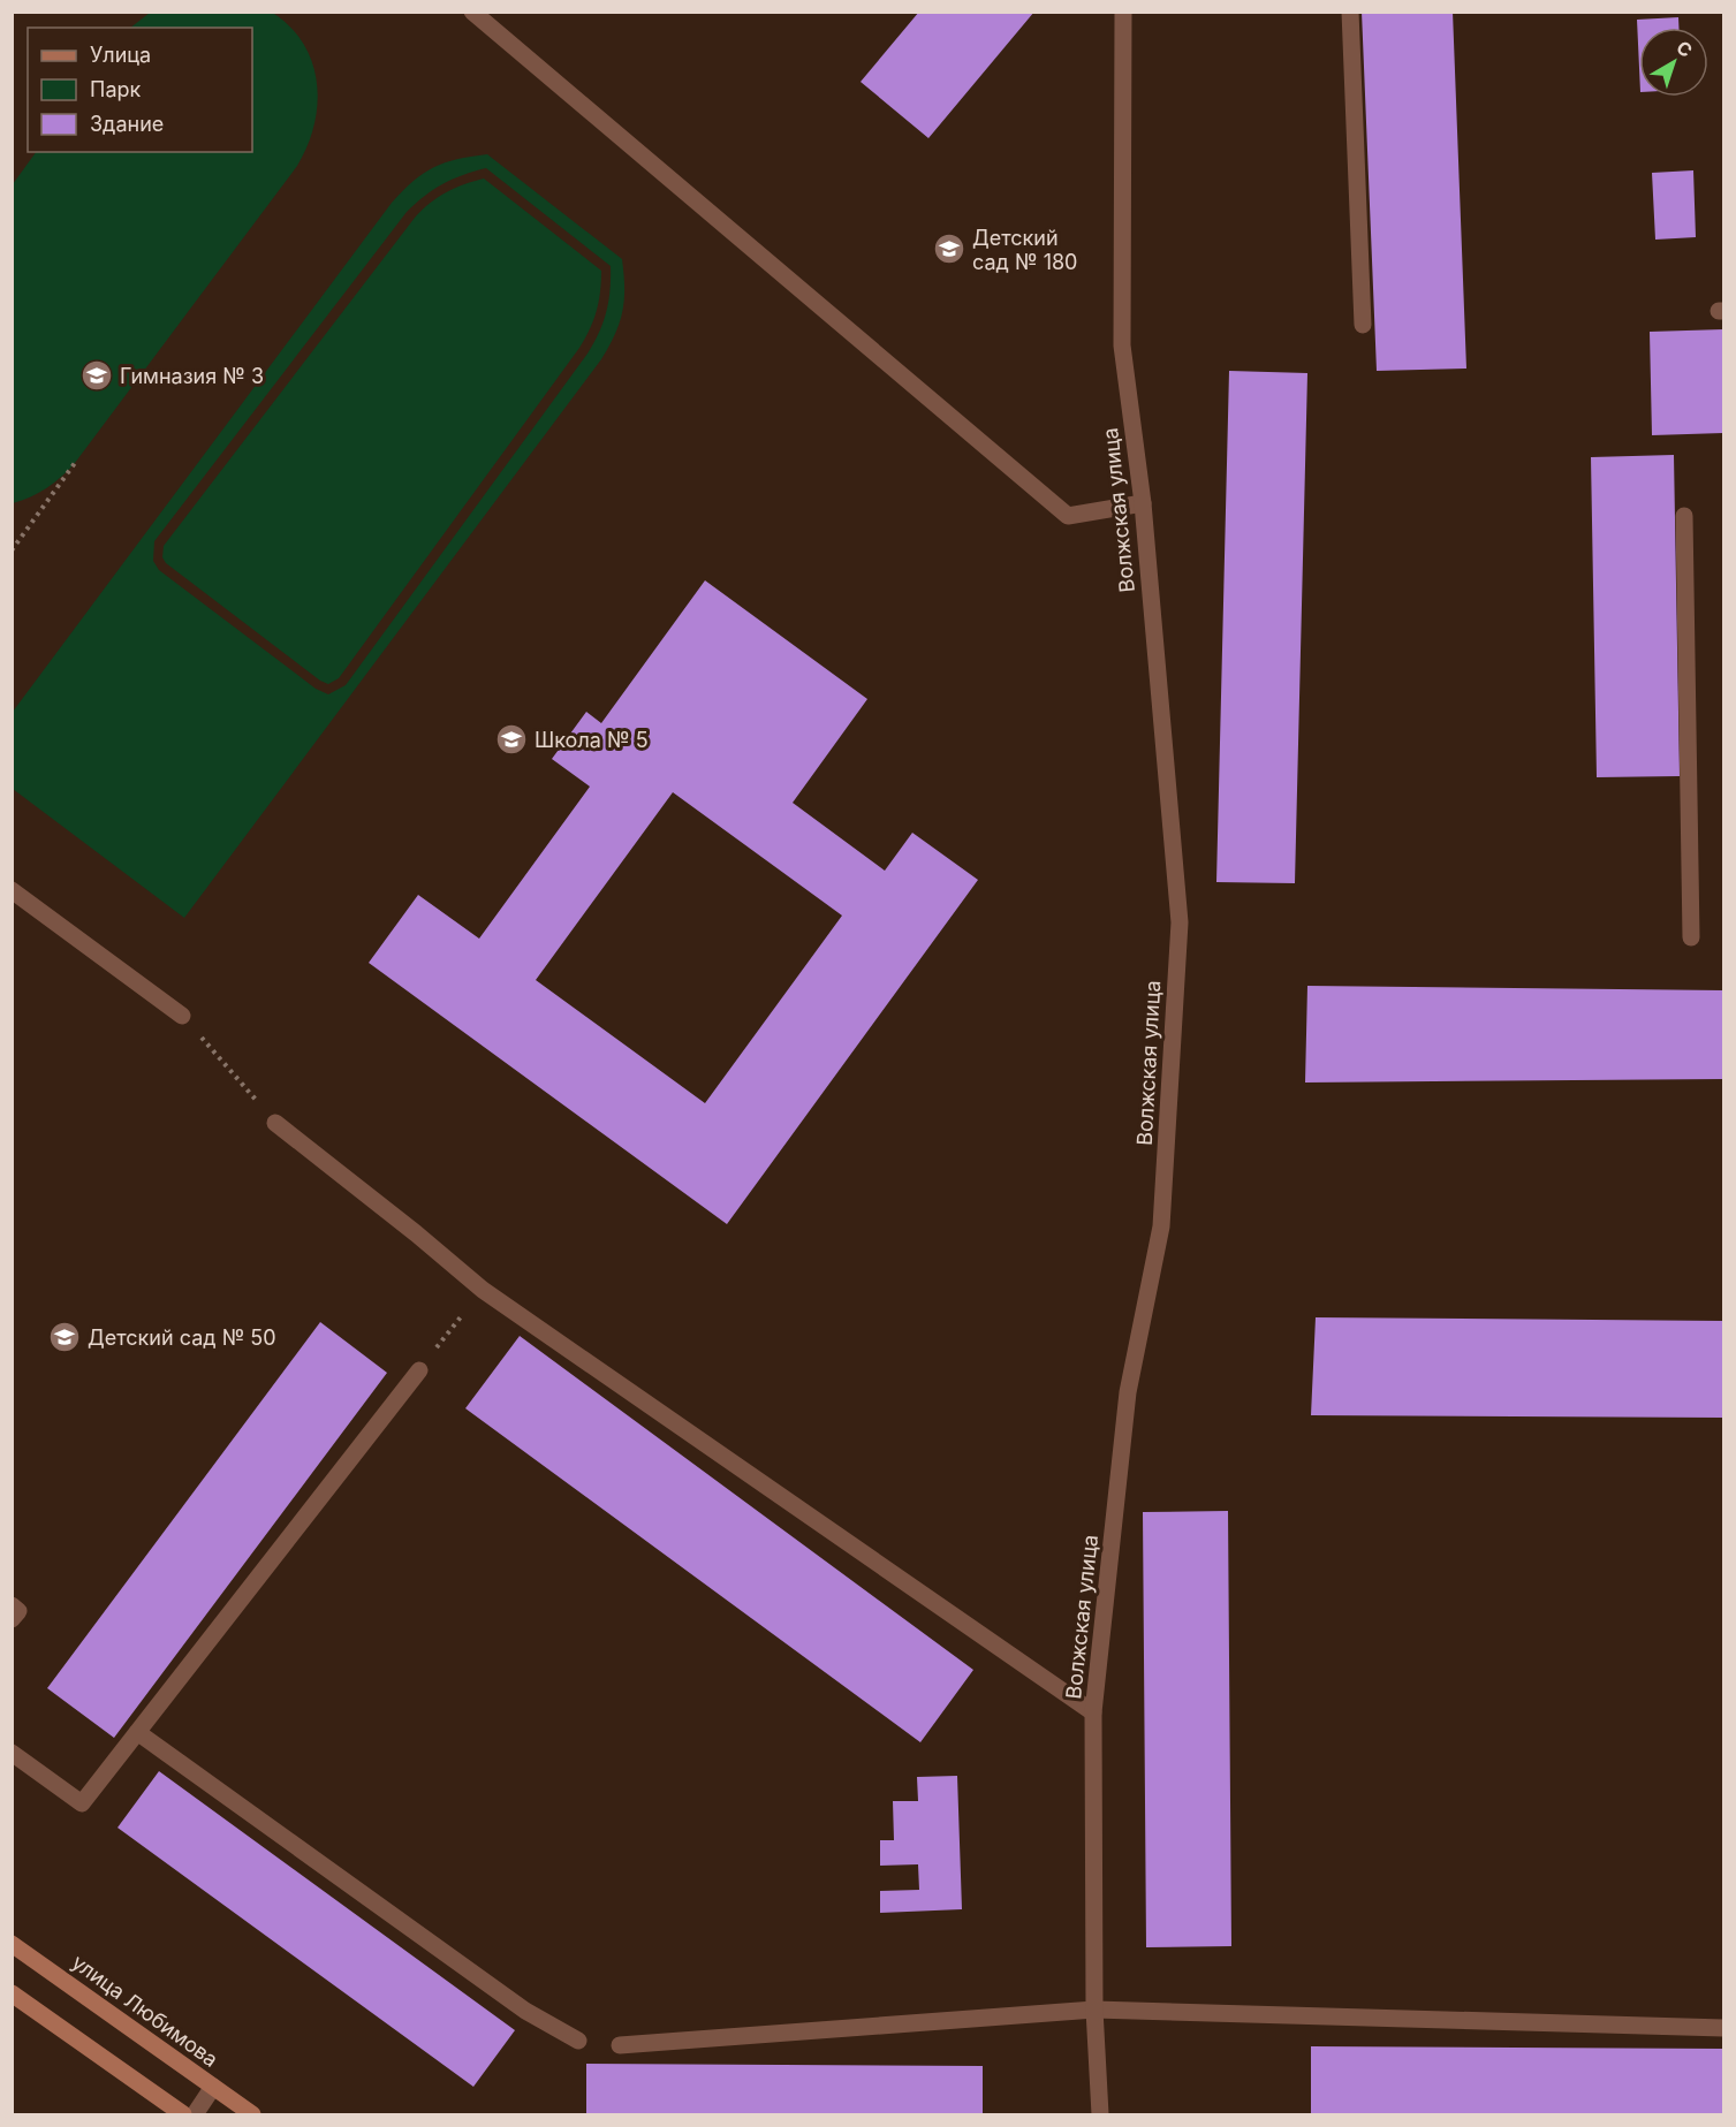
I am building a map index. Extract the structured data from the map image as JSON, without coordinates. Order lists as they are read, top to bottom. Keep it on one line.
{"streets":{"main road":["улица Любимова"],"street":["Волжская улица"]},"places":{"school or university":["Детский сад № 180","Гимназия № 3","Школа № 5","Детский сад № 50"]},"legend":["Улица","Парк","Здание"],"north":"top right"}
